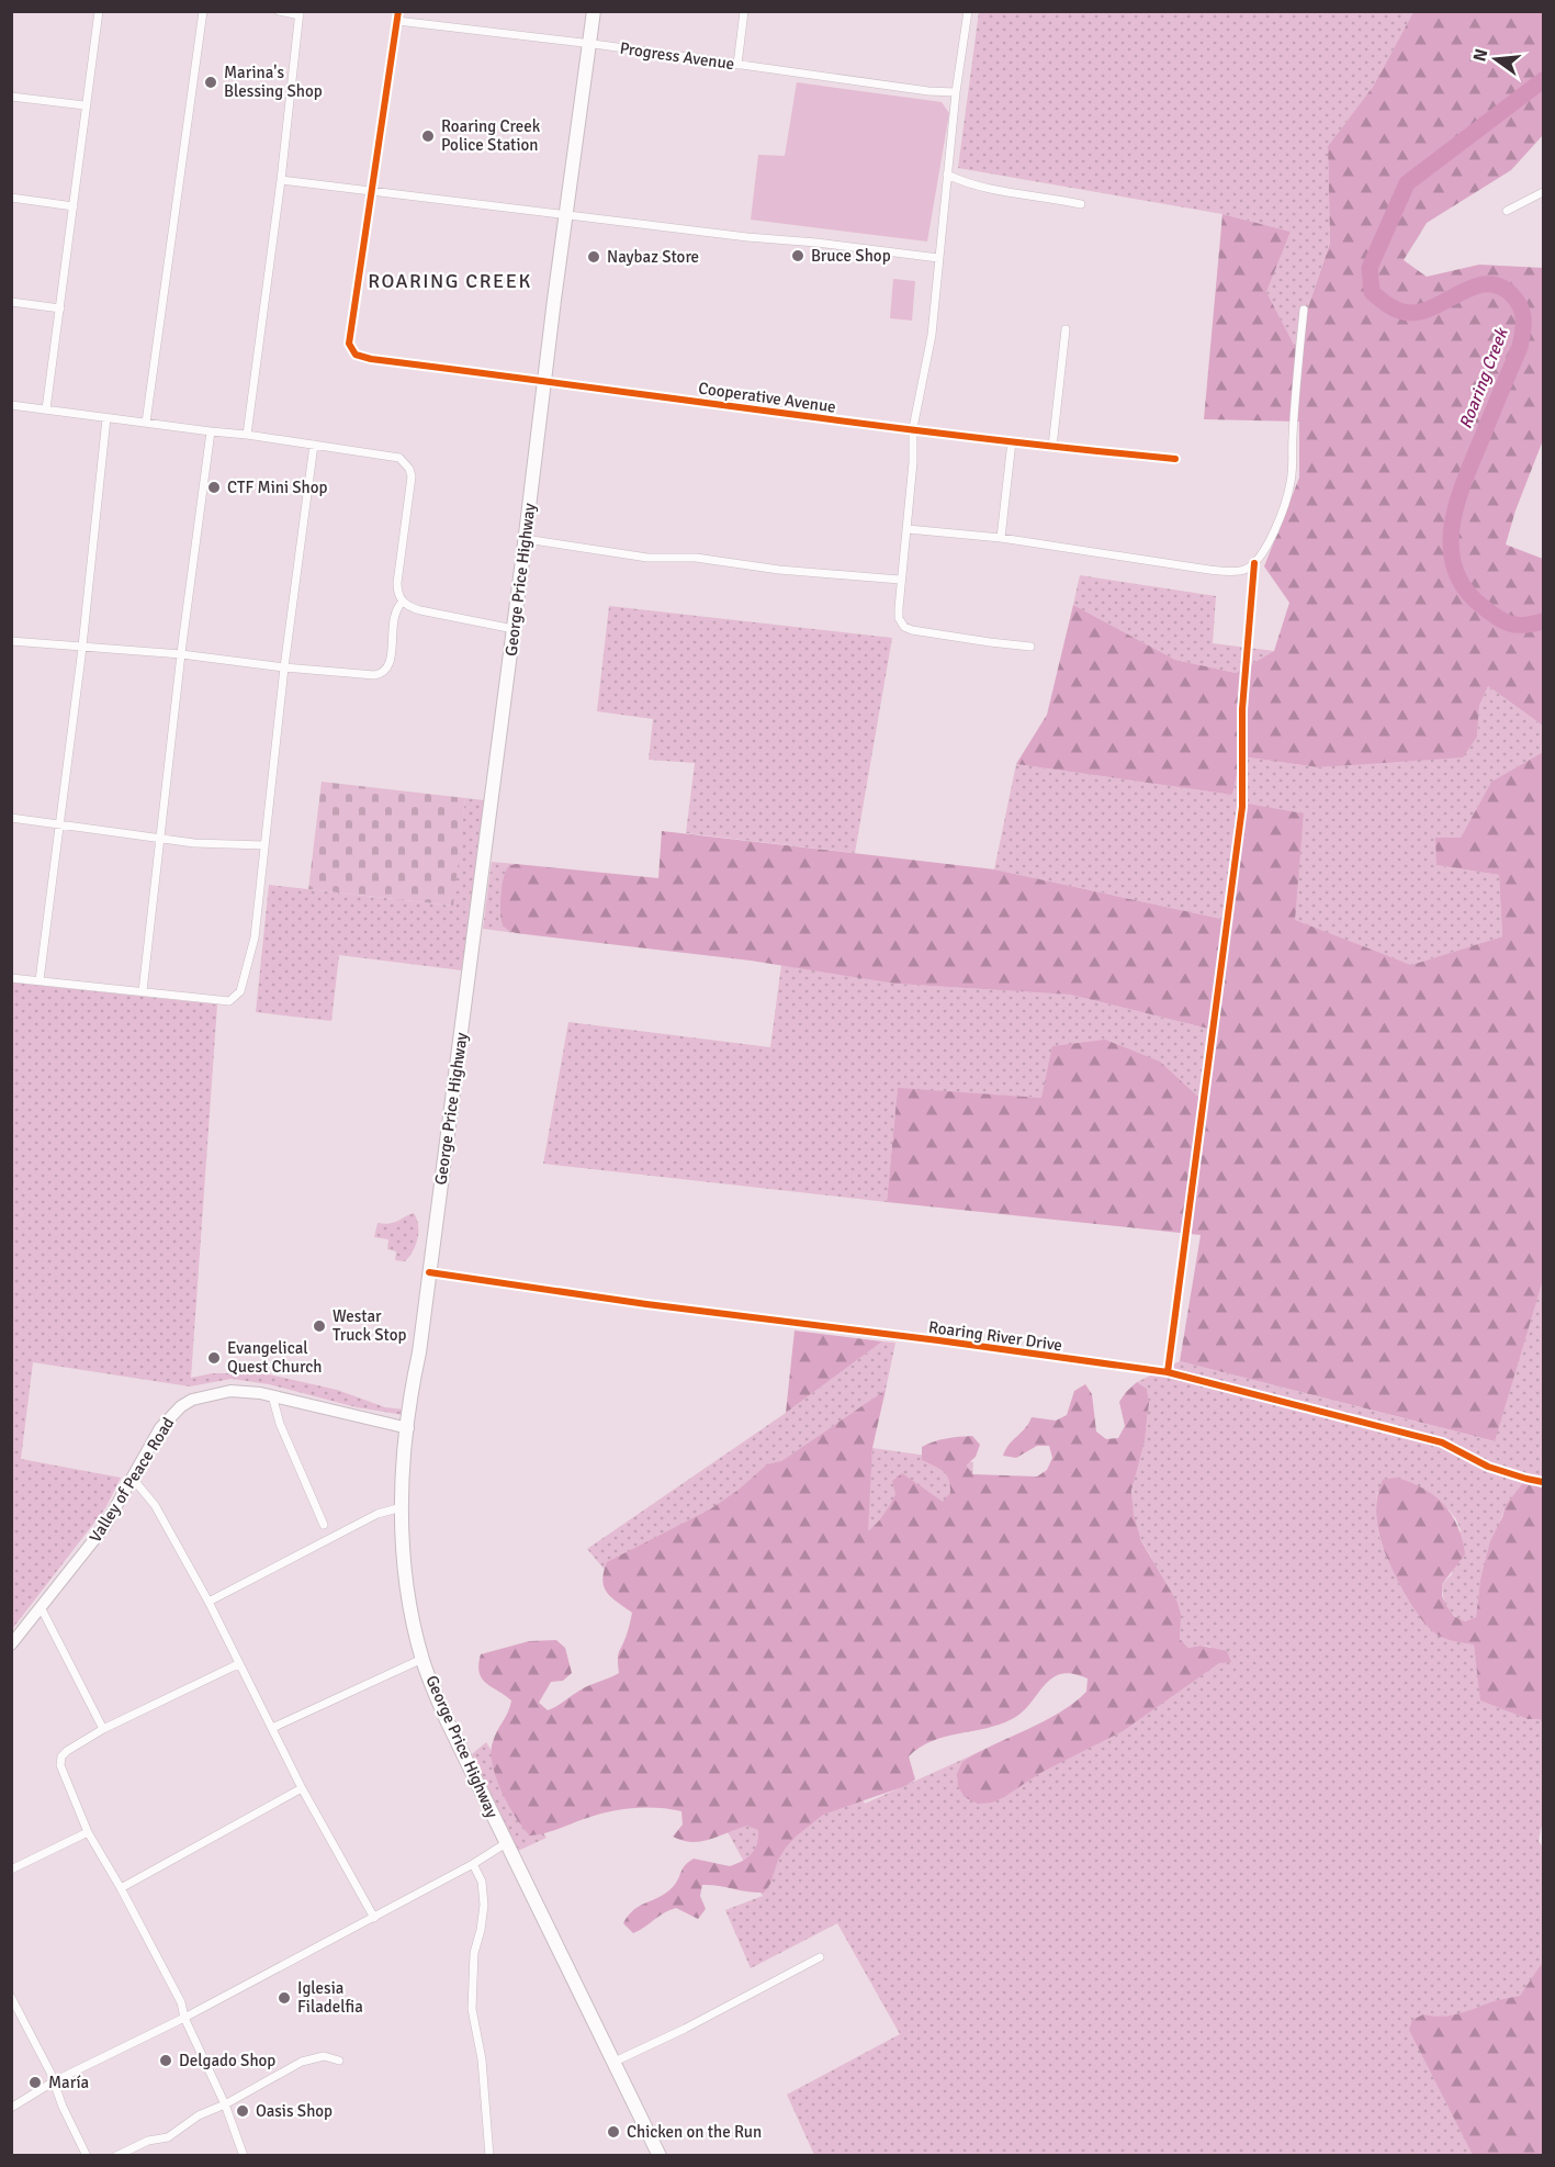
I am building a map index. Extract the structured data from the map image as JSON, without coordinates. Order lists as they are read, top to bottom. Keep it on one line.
{"streets":{"highway":["George Price Highway"],"street":["Progress Avenue","Cooperative Avenue","Roaring River Drive","Valley of Peace Road"]},"crossings":[["Progress Avenue","George Price Highway"],["Cooperative Avenue","George Price Highway"],["George Price Highway","Roaring River Drive"],["George Price Highway","Valley of Peace Road"]],"districts":["ROARING CREEK"],"water":["Roaring Creek"],"places":["Marina's Blessing Shop","Roaring Creek Police Station","Bruce Shop","Naybaz Store","CTF Mini Shop","Westar Truck Stop","Evangelical Quest Church","Iglesia Filadelfia","Delgado Shop","María","Oasis Shop","Chicken on the Run"],"north":"left"}
